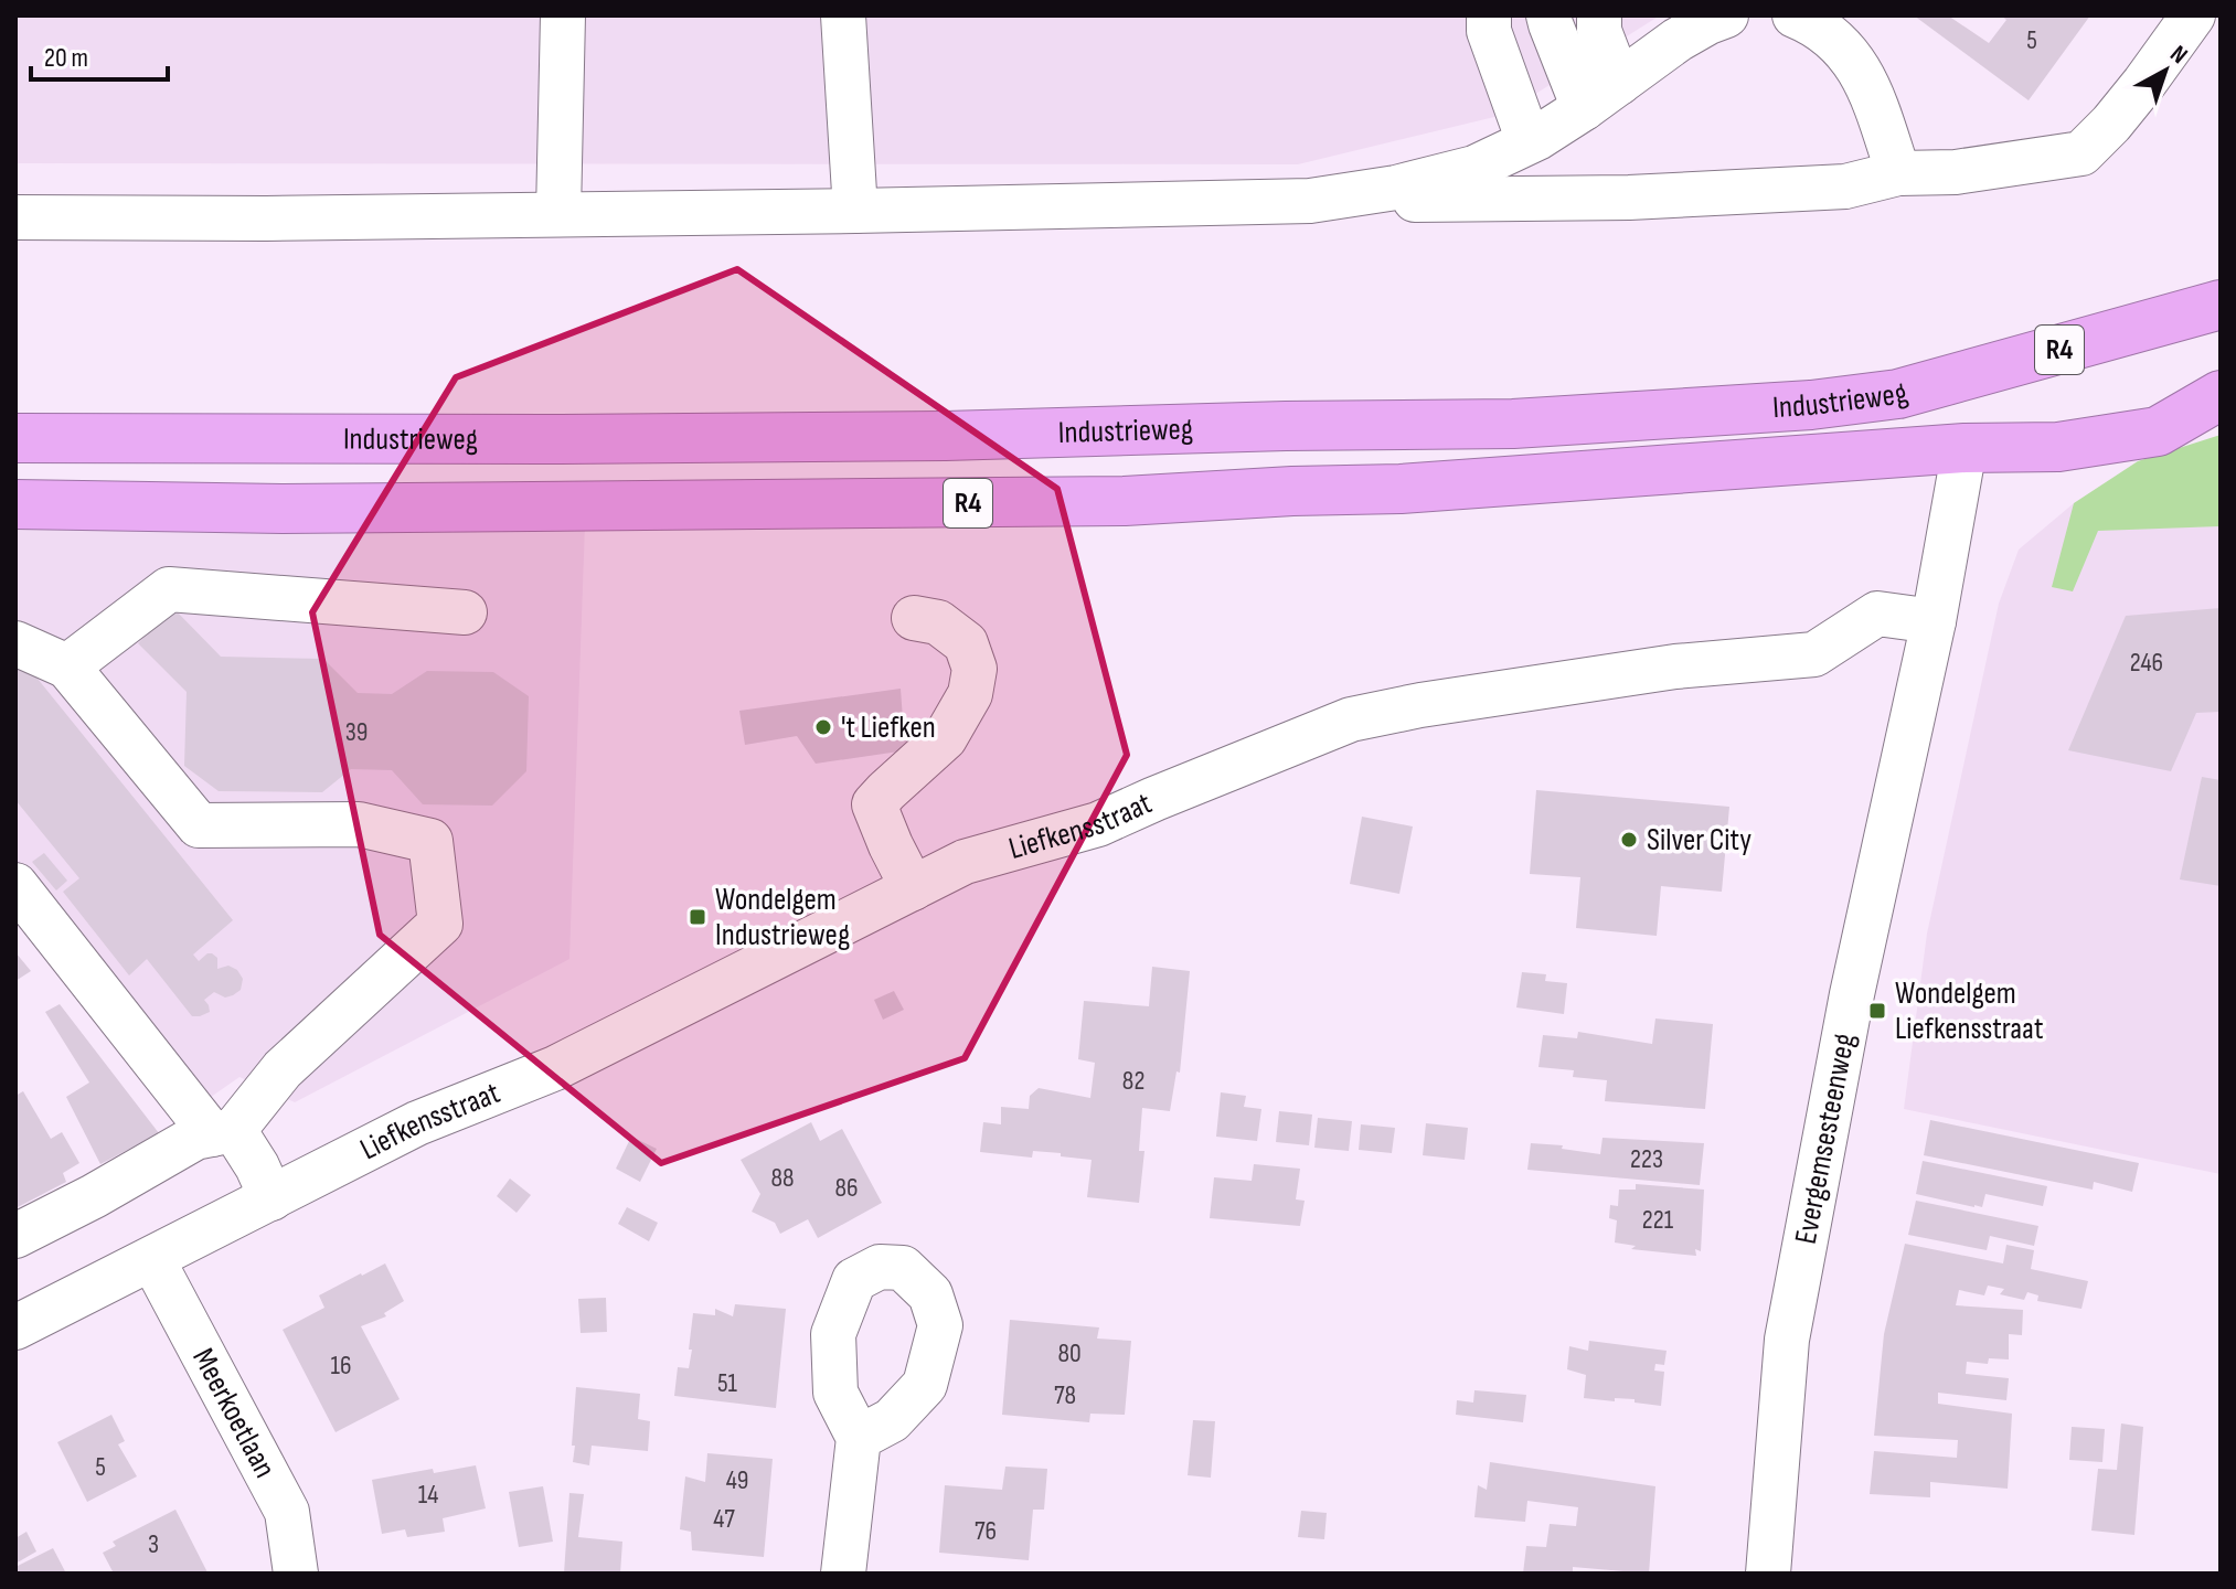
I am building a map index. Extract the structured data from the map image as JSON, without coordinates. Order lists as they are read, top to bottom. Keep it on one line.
{"streets":{"highway":["R4","Industrieweg"],"street":["Liefkensstraat","Evergemsesteenweg","Meerkoetlaan"]},"crossings":[["Industrieweg","Evergemsesteenweg"],["Liefkensstraat","Evergemsesteenweg"],["Liefkensstraat","Meerkoetlaan"]],"places":{"other":["'t Liefken","Silver City"],"transit":["Wondelgem Industrieweg","Wondelgem Liefkensstraat"]},"house_numbers":["5","246","39","82","223","88","86","221","80","16","51","78","5","49","14","47","76","3"],"scale_bar":"20 m","north":"top right"}
